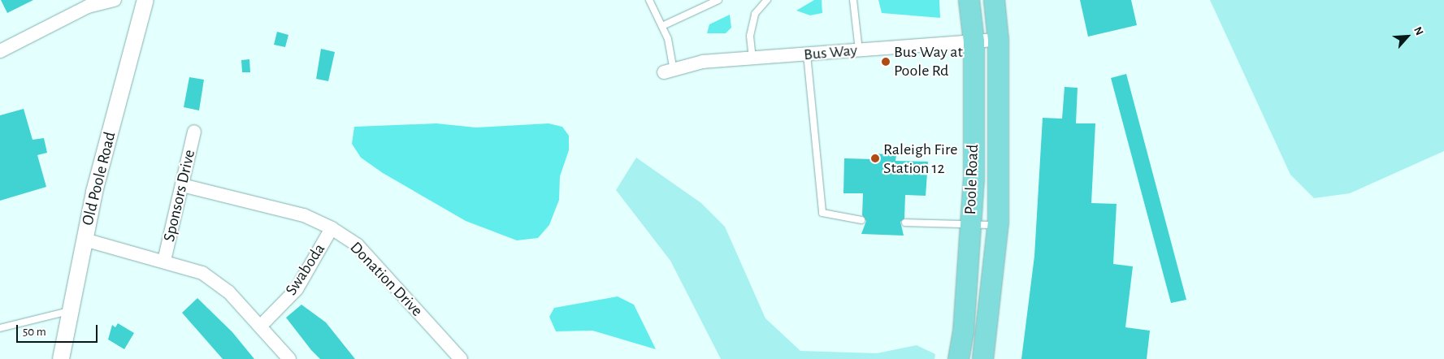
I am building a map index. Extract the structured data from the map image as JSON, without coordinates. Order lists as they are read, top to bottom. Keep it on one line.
{"streets":{"main road":["Poole Road"],"street":["Bus Way","Old Poole Road","Sponsors Drive","Swaboda","Donation Drive"]},"crossings":[["Bus Way","Poole Road"],["Sponsors Drive","Donation Drive"],["Swaboda","Donation Drive"]],"places":["Bus Way at Poole Rd","Raleigh Fire Station 12"],"scale_bar":"50 m","north":"top right"}
